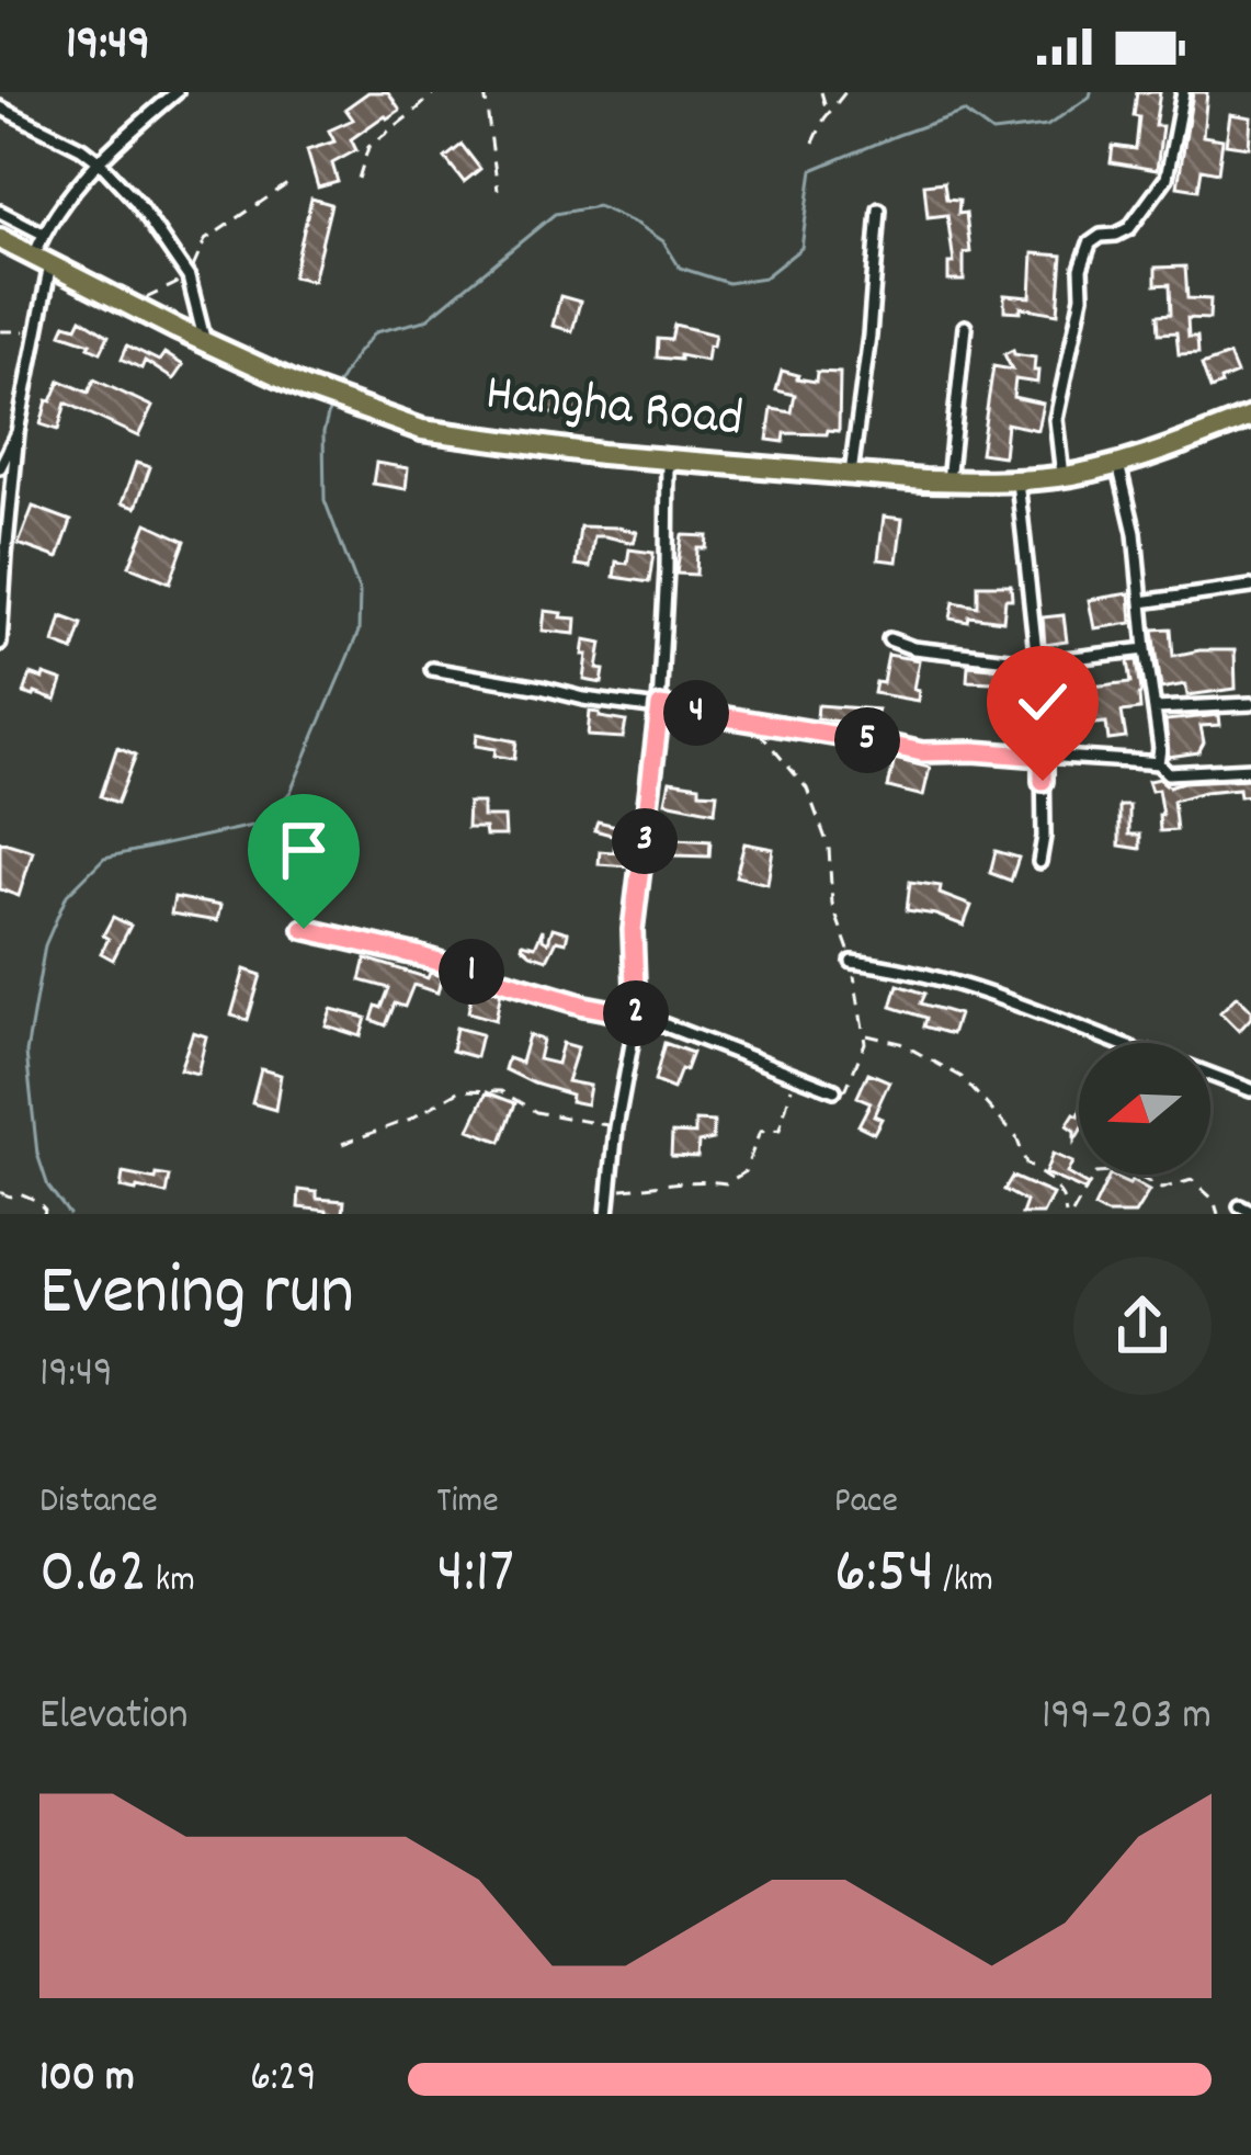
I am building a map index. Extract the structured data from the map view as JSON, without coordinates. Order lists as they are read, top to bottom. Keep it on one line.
{"streets":{"highway":["Hangha Road"]},"north":"left","page":{"status":"19:49","pins":["4","5","3","1","2"],"heading":["Evening run","19:49"],"stats":[["Distance","0.62 km"],["Time","4:17"],["Pace","6:54 /km"]],"chart":["Elevation","199–203 m"],"list":[{"name":"100 m","note":"6:29"}]}}
